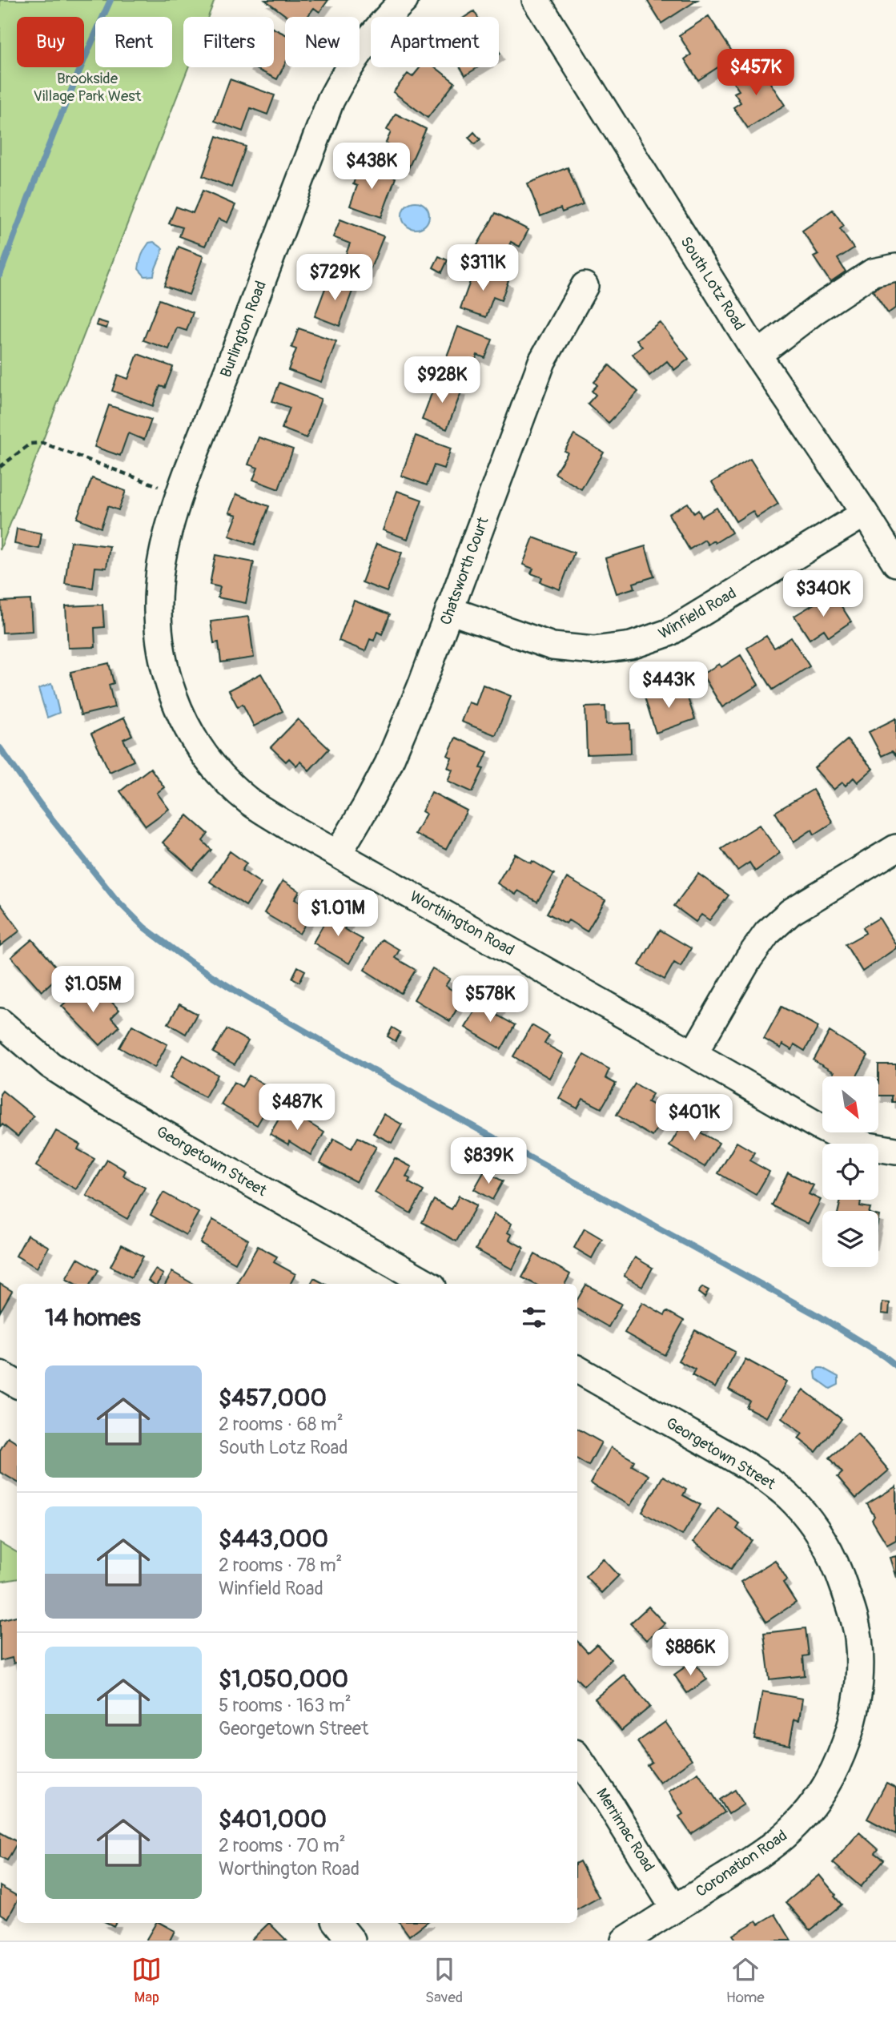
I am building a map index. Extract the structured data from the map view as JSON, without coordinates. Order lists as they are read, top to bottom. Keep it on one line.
{"streets":{"street":["South Lotz Road","Burlington Road","Chatsworth Court","Winfield Road","Worthington Road","Georgetown Street","Merrimac Road","Coronation Road"]},"crossings":[["South Lotz Road","Winfield Road"],["Burlington Road","Worthington Road"],["Chatsworth Court","Winfield Road"],["Chatsworth Court","Worthington Road"],["Georgetown Street","Coronation Road"],["Merrimac Road","Coronation Road"]],"parks":["Brookside Village Park West"],"north":"bottom right","page":{"chip":["Buy","Rent","Filters","New","Apartment"],"price":["$457K","$438K","$311K","$729K","$928K","$340K","$443K","$1.01M","$1.05M","$578K","$487K","$401K","$839K","$886K"],"heading":"14 homes","list":[{"name":"$457,000","note":"2 rooms · 68 m² · South Lotz Road"},{"name":"$443,000","note":"2 rooms · 78 m² · Winfield Road"},{"name":"$1,050,000","note":"5 rooms · 163 m² · Georgetown Street"},{"name":"$401,000","note":"2 rooms · 70 m² · Worthington Road"}],"tabs":["Map","Saved","Home"]}}
